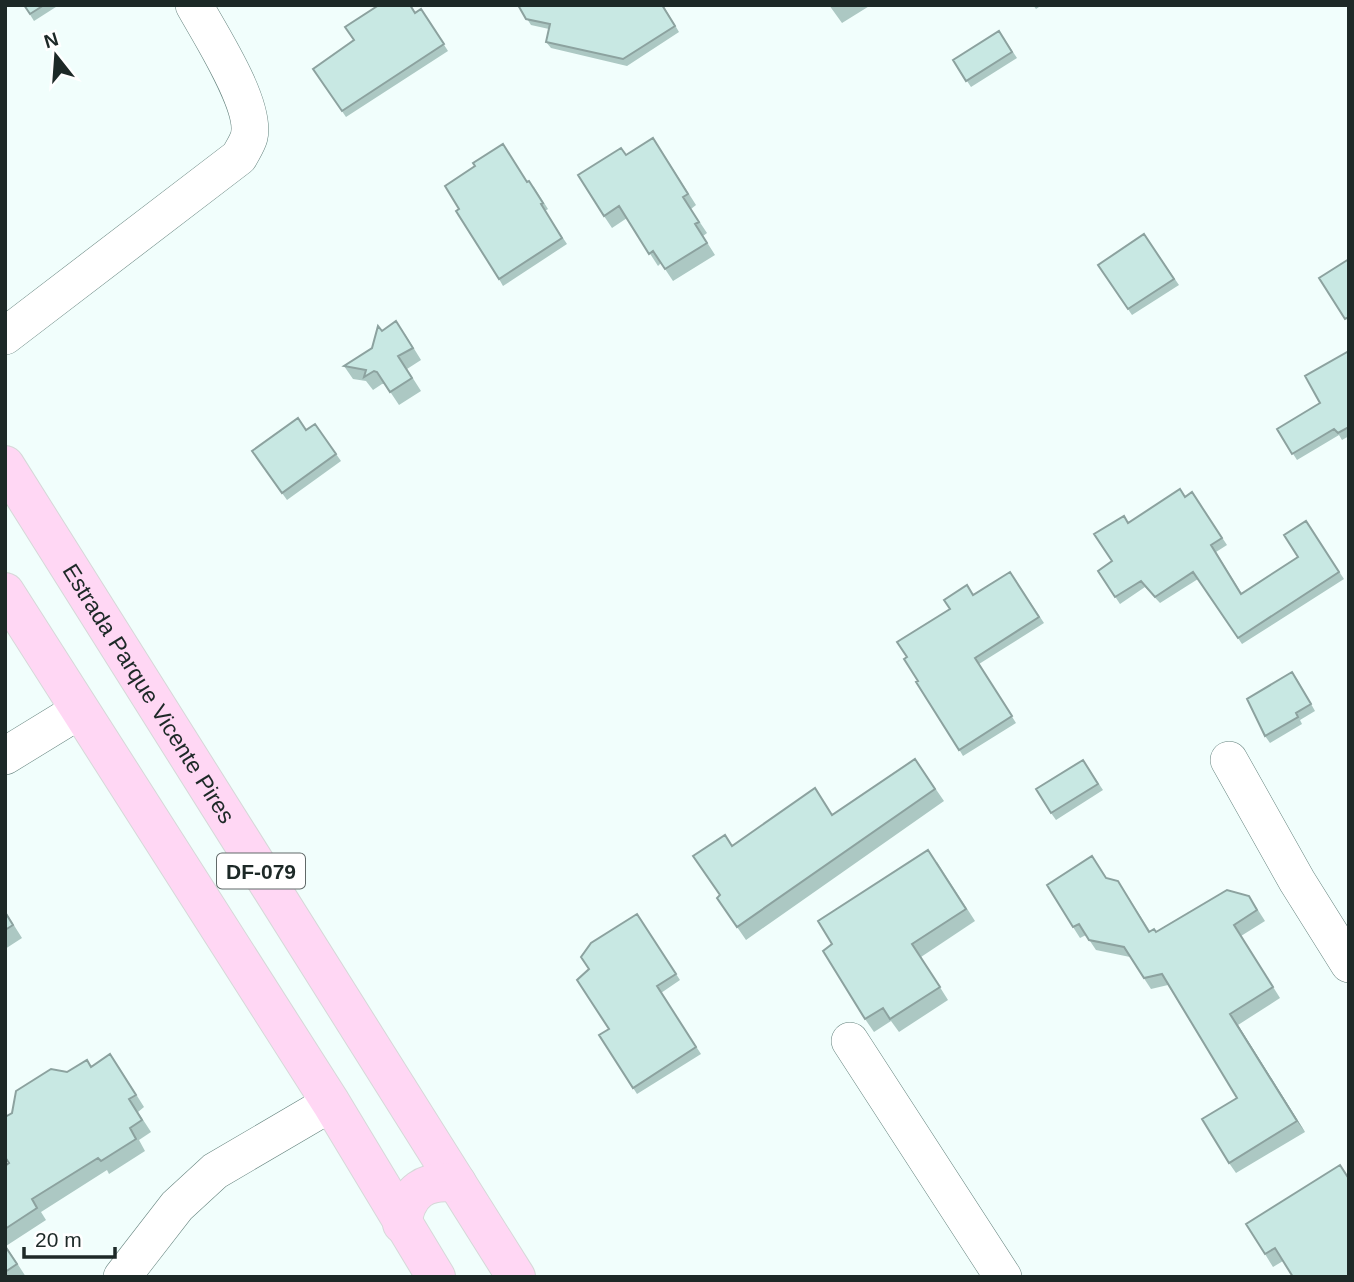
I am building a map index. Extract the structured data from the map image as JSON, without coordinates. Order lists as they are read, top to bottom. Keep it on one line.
{"streets":{"main road":["Estrada Parque Vicente Pires","DF-079"]},"scale_bar":"20 m","north":"top"}
